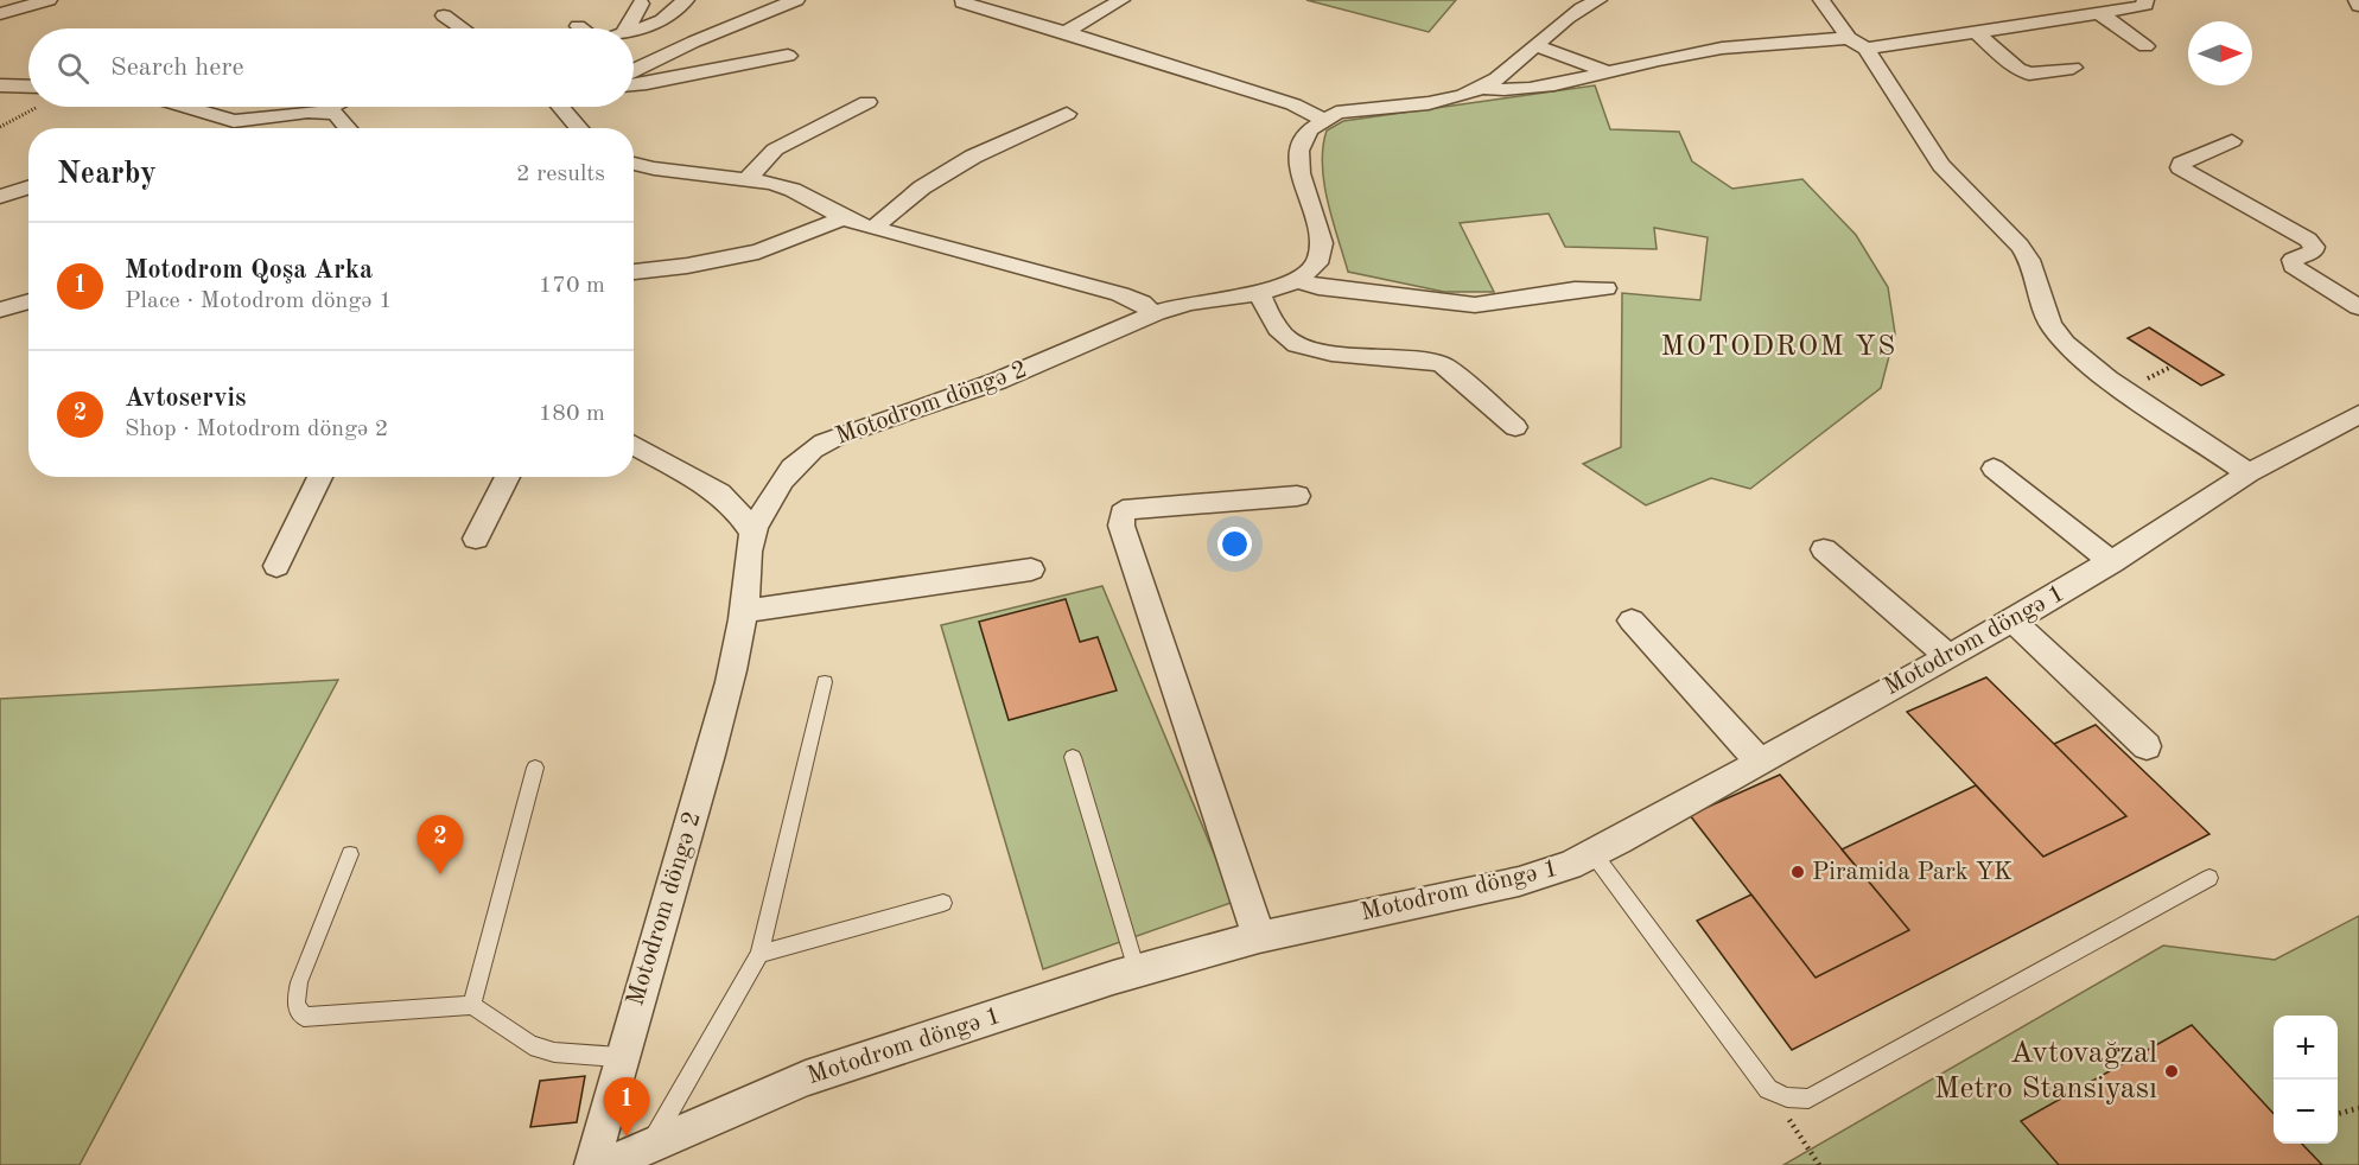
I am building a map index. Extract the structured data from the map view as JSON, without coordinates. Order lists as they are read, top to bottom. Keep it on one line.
{"streets":{"street":["Motodrom döngə 2","Motodrom döngə 1"]},"districts":["MOTODROM YS"],"places":["Piramida Park YK","Avtovağzal Metro Stansiyası"],"north":"right","page":{"search":"Search here","heading":["Nearby","2 results"],"list":[{"mark":"1","name":"Motodrom Qoşa Arka","note":"Place · Motodrom döngə 1","value":"170 m"},{"mark":"2","name":"Avtoservis","note":"Shop · Motodrom döngə 2","value":"180 m"}],"pins":["2","1"],"map_buttons":["+","−"]}}
